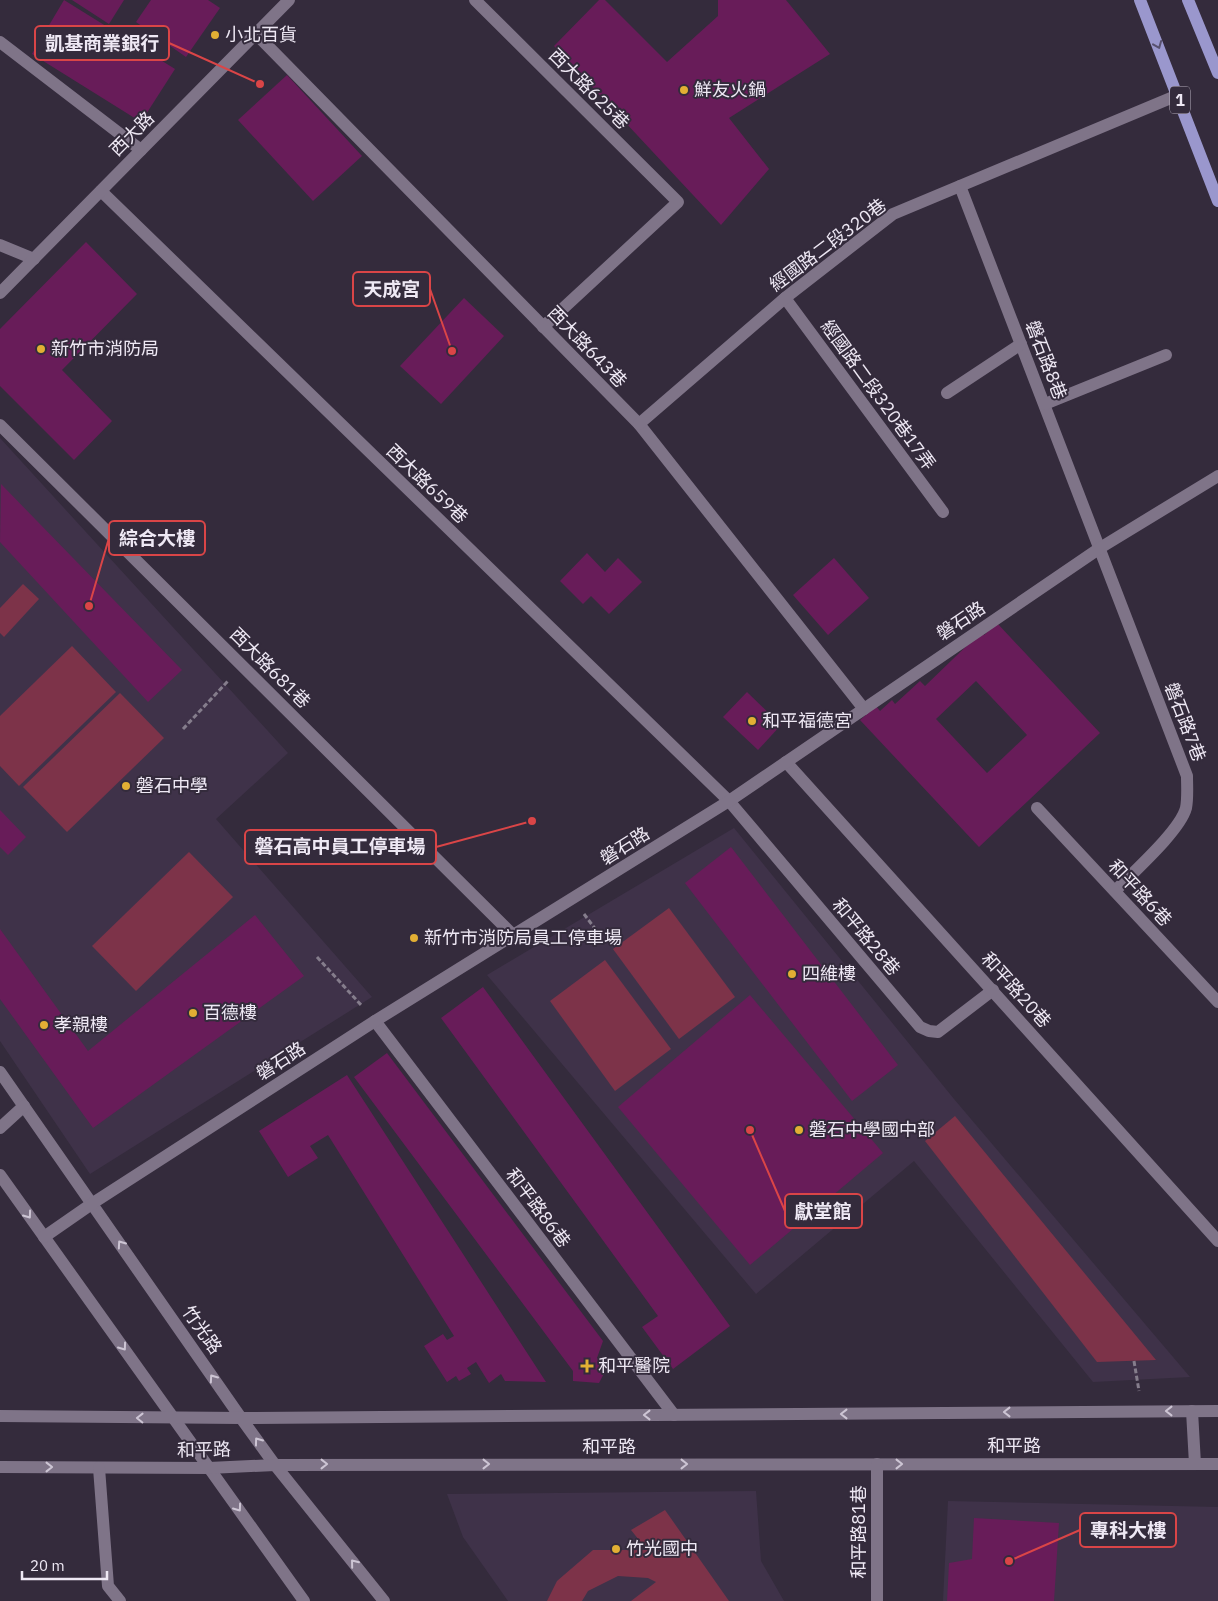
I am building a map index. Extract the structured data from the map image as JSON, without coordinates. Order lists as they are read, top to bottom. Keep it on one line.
{"streets":{"main road":["1"],"street":["西大路625巷","西大路","經國路二段320巷","西大路643巷","磐石路8巷","經國路二段320巷17弄","西大路659巷","磐石路","西大路681巷","磐石路7巷","和平路6巷","和平路28巷","和平路20巷","和平路86巷","竹光路","和平路","和平路81巷"]},"crossings":[["西大路625巷","西大路643巷"],["1","經國路二段320巷"],["西大路","西大路643巷"],["西大路","西大路659巷"],["經國路二段320巷","西大路643巷"],["經國路二段320巷","磐石路8巷"],["經國路二段320巷","經國路二段320巷17弄"],["西大路643巷","磐石路"],["磐石路8巷","磐石路"],["磐石路8巷","磐石路7巷"],["西大路659巷","磐石路"],["西大路659巷","和平路28巷"],["磐石路","西大路681巷"],["磐石路","磐石路7巷"],["磐石路","和平路28巷"],["磐石路","和平路20巷"],["磐石路","和平路86巷"],["磐石路","竹光路"],["磐石路7巷","和平路6巷"],["和平路28巷","和平路20巷"],["和平路86巷","和平路"],["竹光路","和平路"],["和平路","和平路81巷"]],"places":{"other":["小北百貨","凱基商業銀行","鮮友火鍋","新竹市消防局","天成宮","綜合大樓","和平福德宮","磐石中學","磐石高中員工停車場","新竹市消防局員工停車場","四維樓","百德樓","孝親樓","獻堂館","磐石中學國中部","竹光國中","專科大樓"],"health":["和平醫院"]},"scale_bar":"20 m"}
